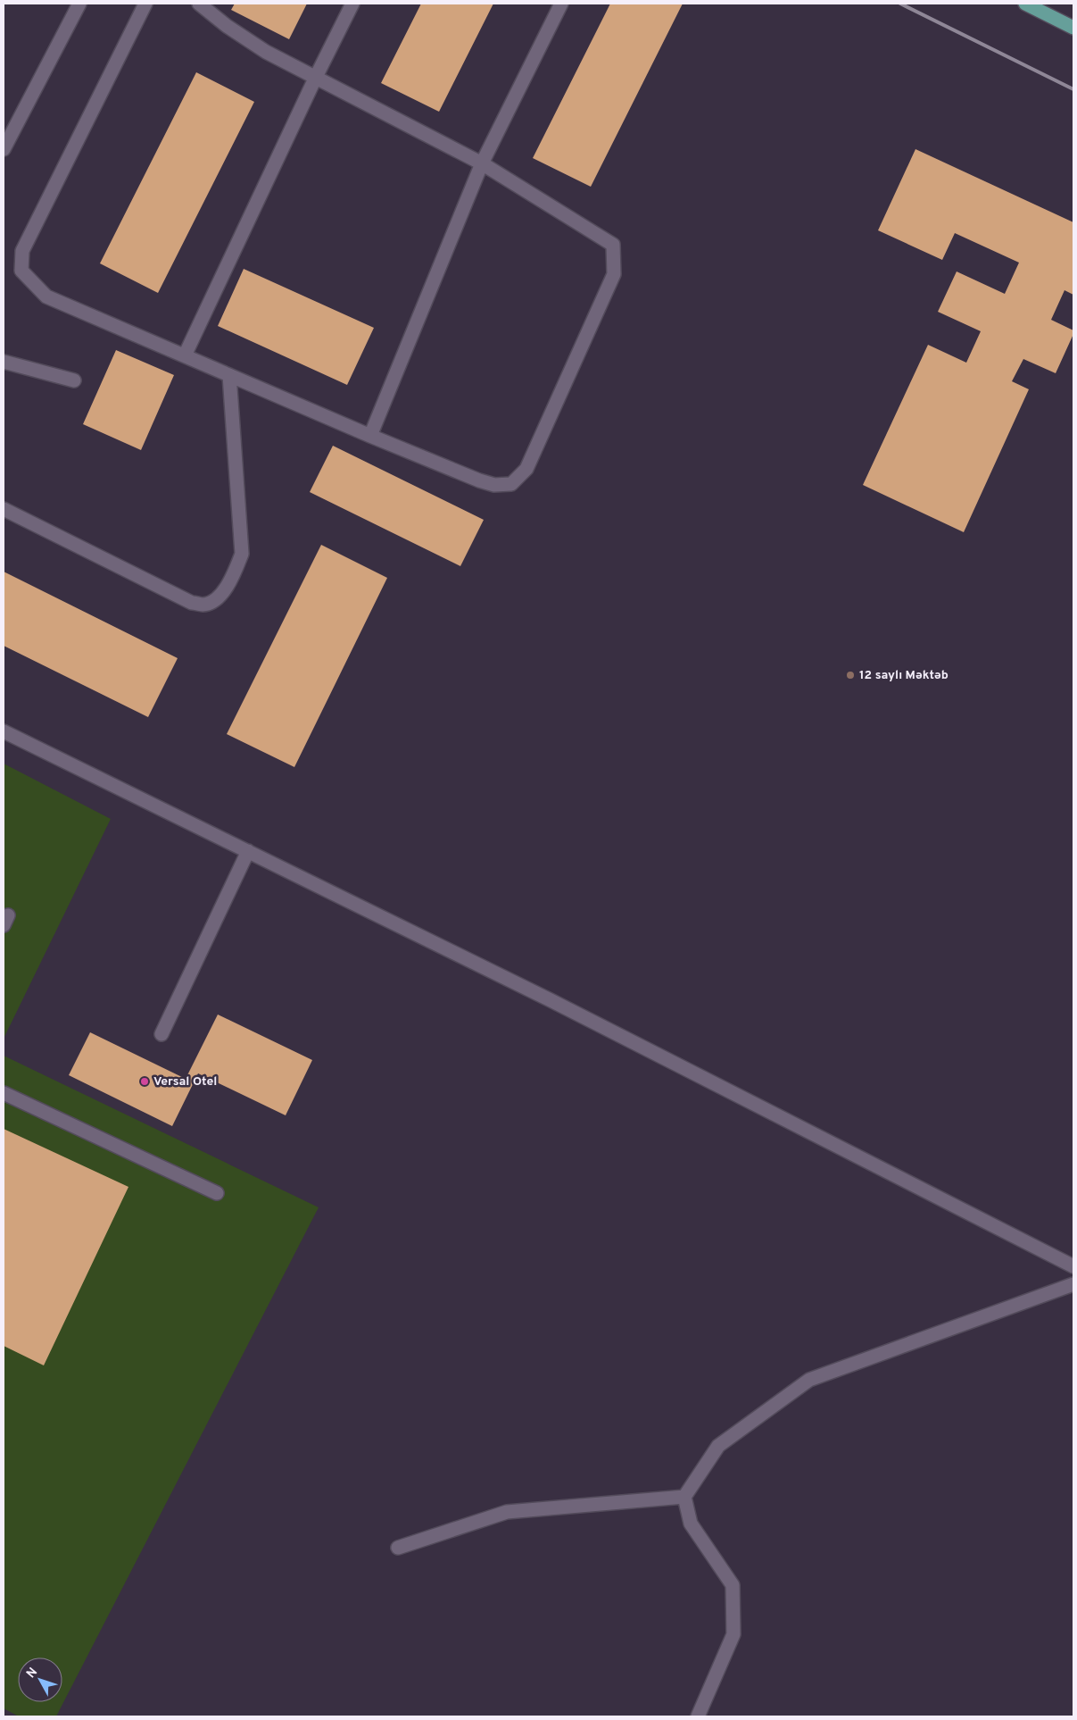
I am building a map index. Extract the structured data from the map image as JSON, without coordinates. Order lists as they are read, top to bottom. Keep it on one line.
{"places":["12 saylı Məktəb","Versal Otel"],"north":"top left"}
